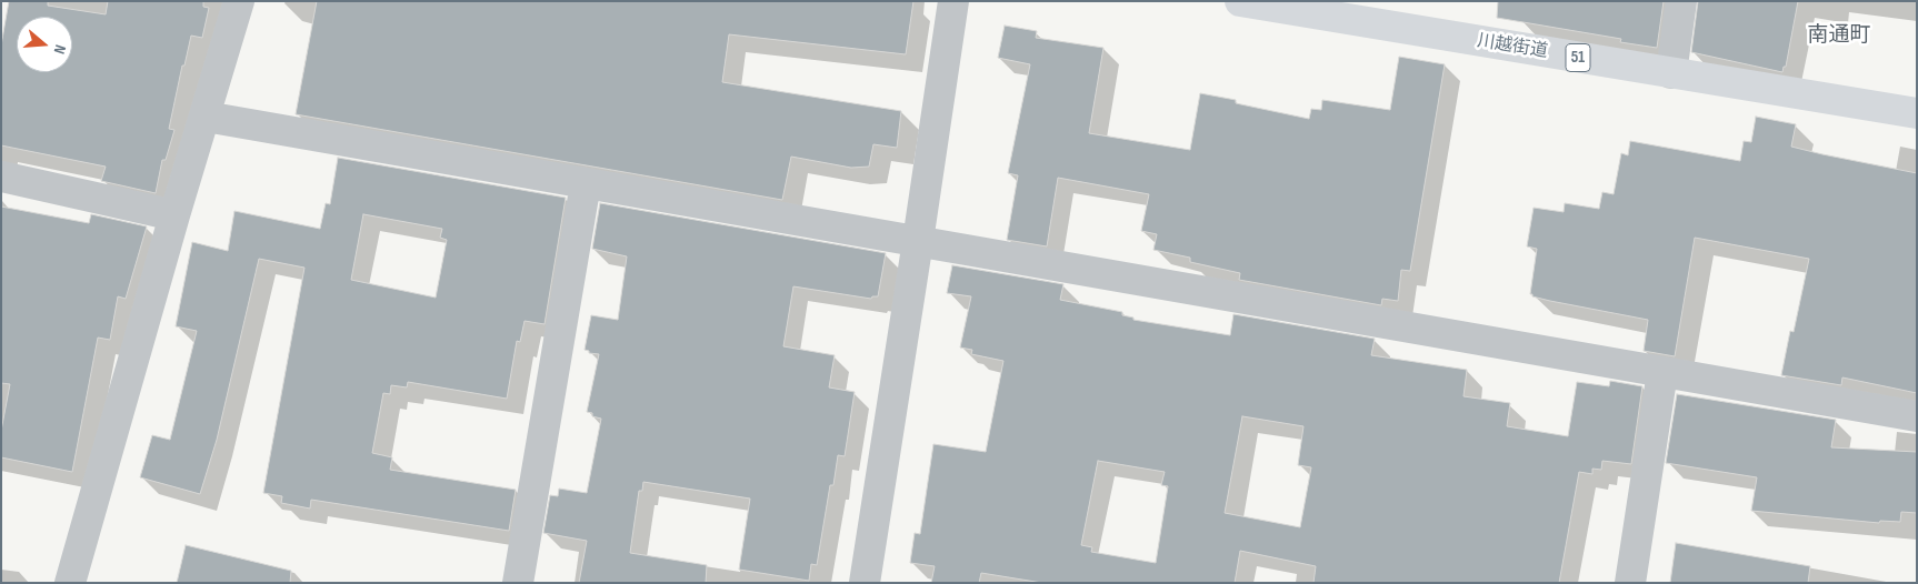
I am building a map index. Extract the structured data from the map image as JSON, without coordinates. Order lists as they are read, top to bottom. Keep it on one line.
{"streets":{"main road":["川越街道","51"]},"districts":["南通町"],"north":"right"}
